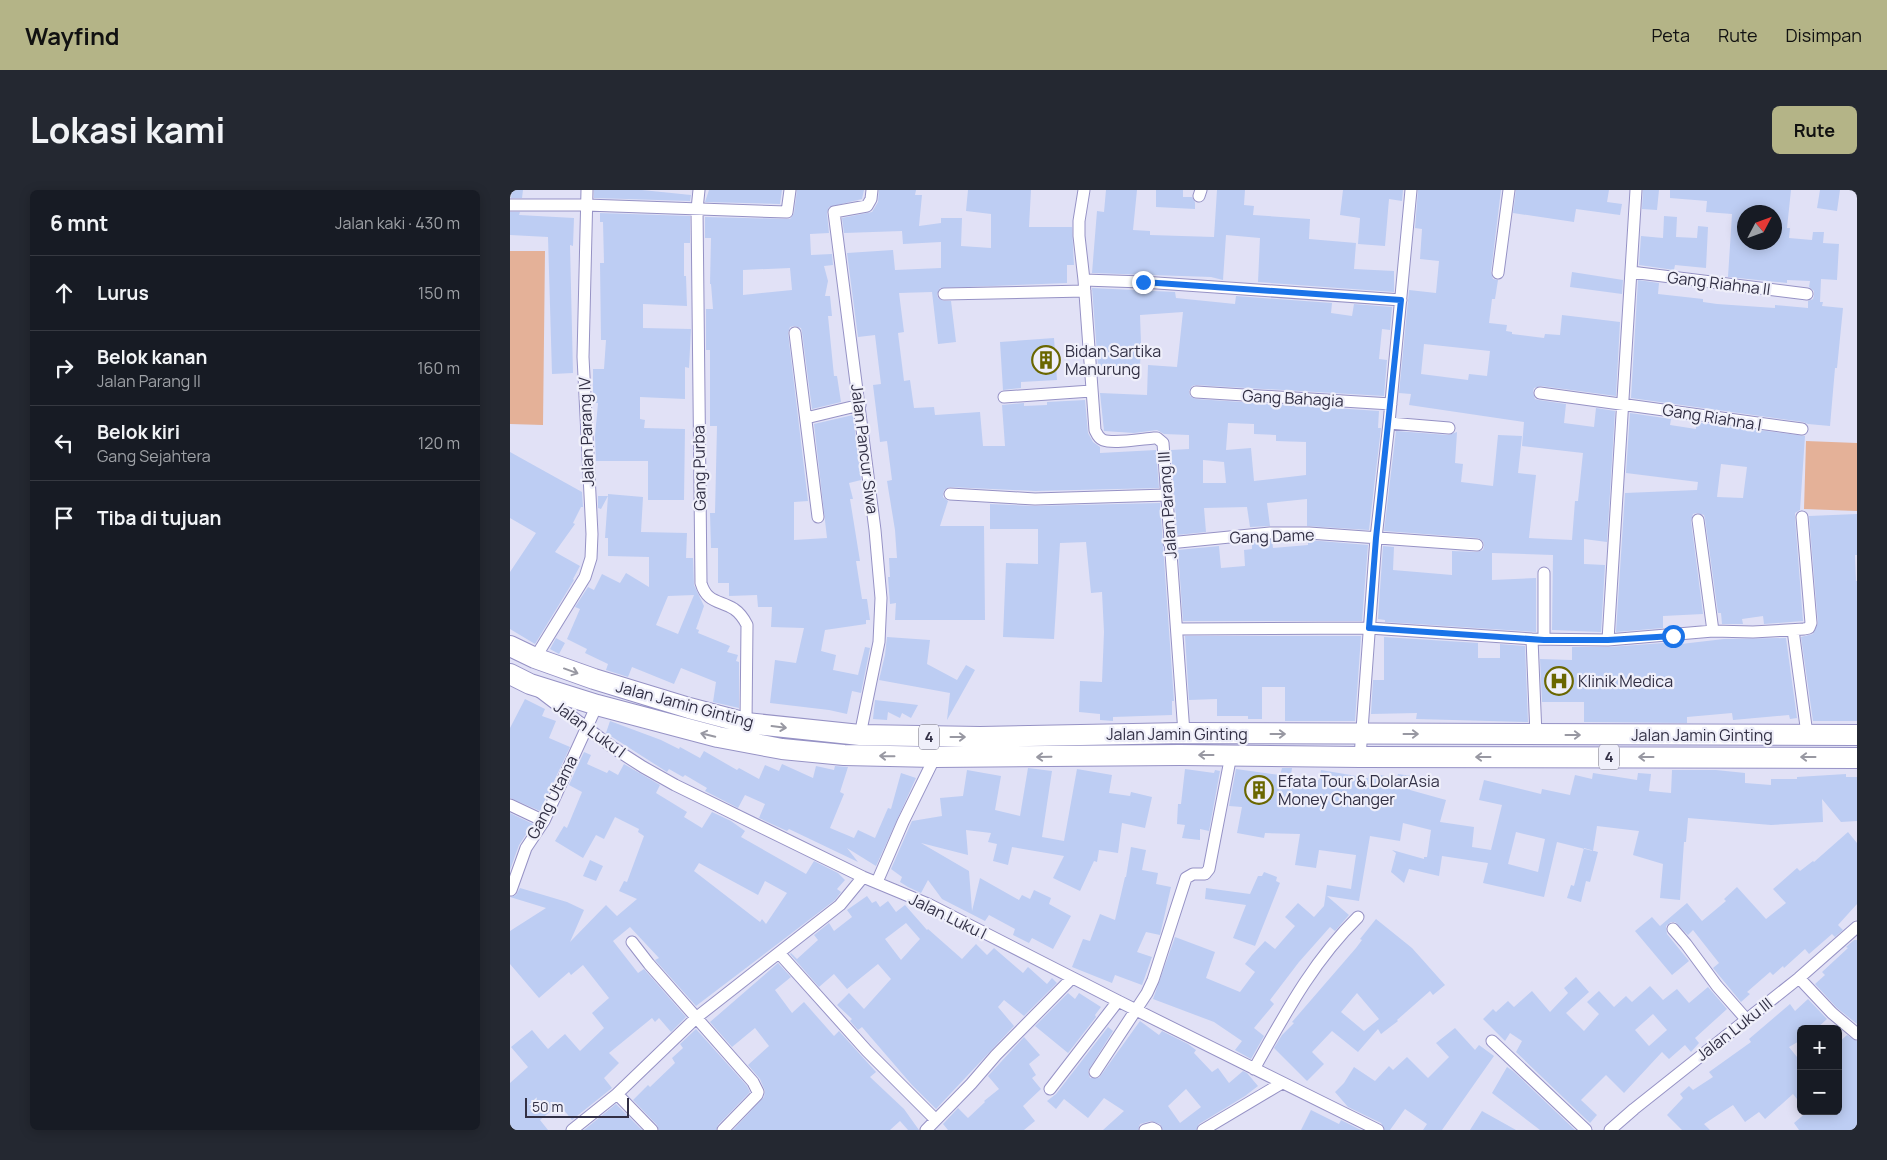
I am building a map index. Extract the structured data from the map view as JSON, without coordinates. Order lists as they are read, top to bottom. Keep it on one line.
{"streets":{"highway":["Jalan Jamin Ginting","4"],"street":["Gang Riahna II","Gang Bahagia","Gang Riahna I","Jalan Parang IV","Jalan Pancur Siwa","Gang Purba","Jalan Parang III","Gang Dame","Jalan Luku I","Gang Utama","Jalan Luku III"]},"crossings":[["Jalan Parang IV","Jalan Jamin Ginting"],["Jalan Pancur Siwa","Jalan Jamin Ginting"],["Gang Purba","Jalan Jamin Ginting"],["Jalan Parang III","Gang Dame"],["Jalan Parang III","Jalan Jamin Ginting"],["Jalan Jamin Ginting","Jalan Luku I"],["Jalan Jamin Ginting","Gang Utama"],["Jalan Luku I","Gang Utama"]],"places":{"building":["Bidan Sartika Manurung","Efata Tour & DolarAsia Money Changer"],"hospital":["Klinik Medica"]},"scale_bar":"50 m","north":"top right","page":{"header":"Wayfind","nav":["Peta","Rute","Disimpan"],"title":"Lokasi kami","buttons":"Rute","heading":["6 mnt","Jalan kaki · 430 m"],"list":[["Lurus","150 m"],["Belok kanan","Jalan Parang II","160 m"],["Belok kiri","Gang Sejahtera","120 m"],"Tiba di tujuan"],"map_buttons":["+","−"],"scale":"50 m"}}
